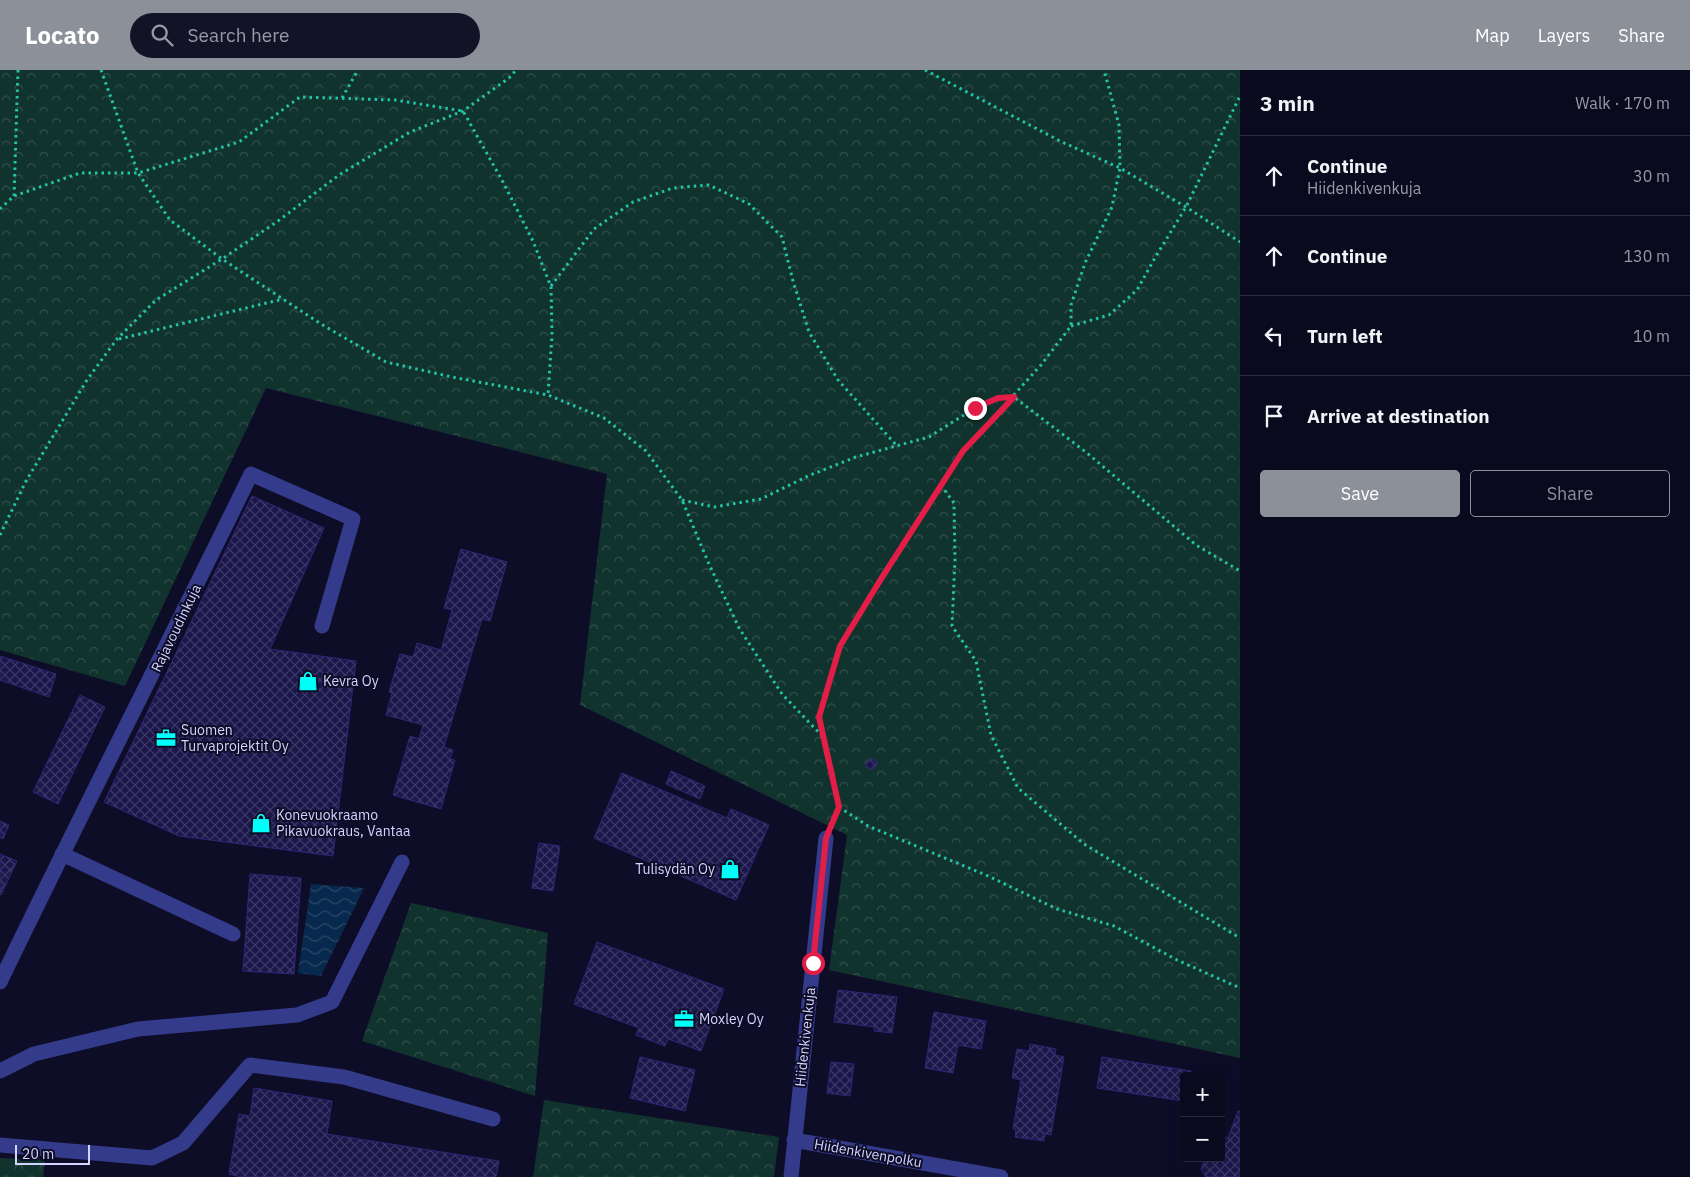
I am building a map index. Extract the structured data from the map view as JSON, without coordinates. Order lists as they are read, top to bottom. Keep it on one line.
{"streets":{"street":["Rajavoudinkuja","Hiidenkivenkuja","Hiidenkivenpolku"]},"crossings":[["Hiidenkivenkuja","Hiidenkivenpolku"]],"places":{"shop":["Kevra Oy","Konevuokraamo Pikavuokraus, Vantaa","Tulisydän Oy"],"office":["Suomen Turvaprojektit Oy","Moxley Oy"]},"scale_bar":"20 m","page":{"header":"Locato","search":"Search here","nav":["Map","Layers","Share"],"heading":["3 min","Walk · 170 m"],"list":[["Continue","Hiidenkivenkuja","30 m"],["Continue","130 m"],["Turn left","10 m"],"Arrive at destination"],"buttons":["Save","Share"],"map_buttons":["+","−"],"scale":"20 m"}}
